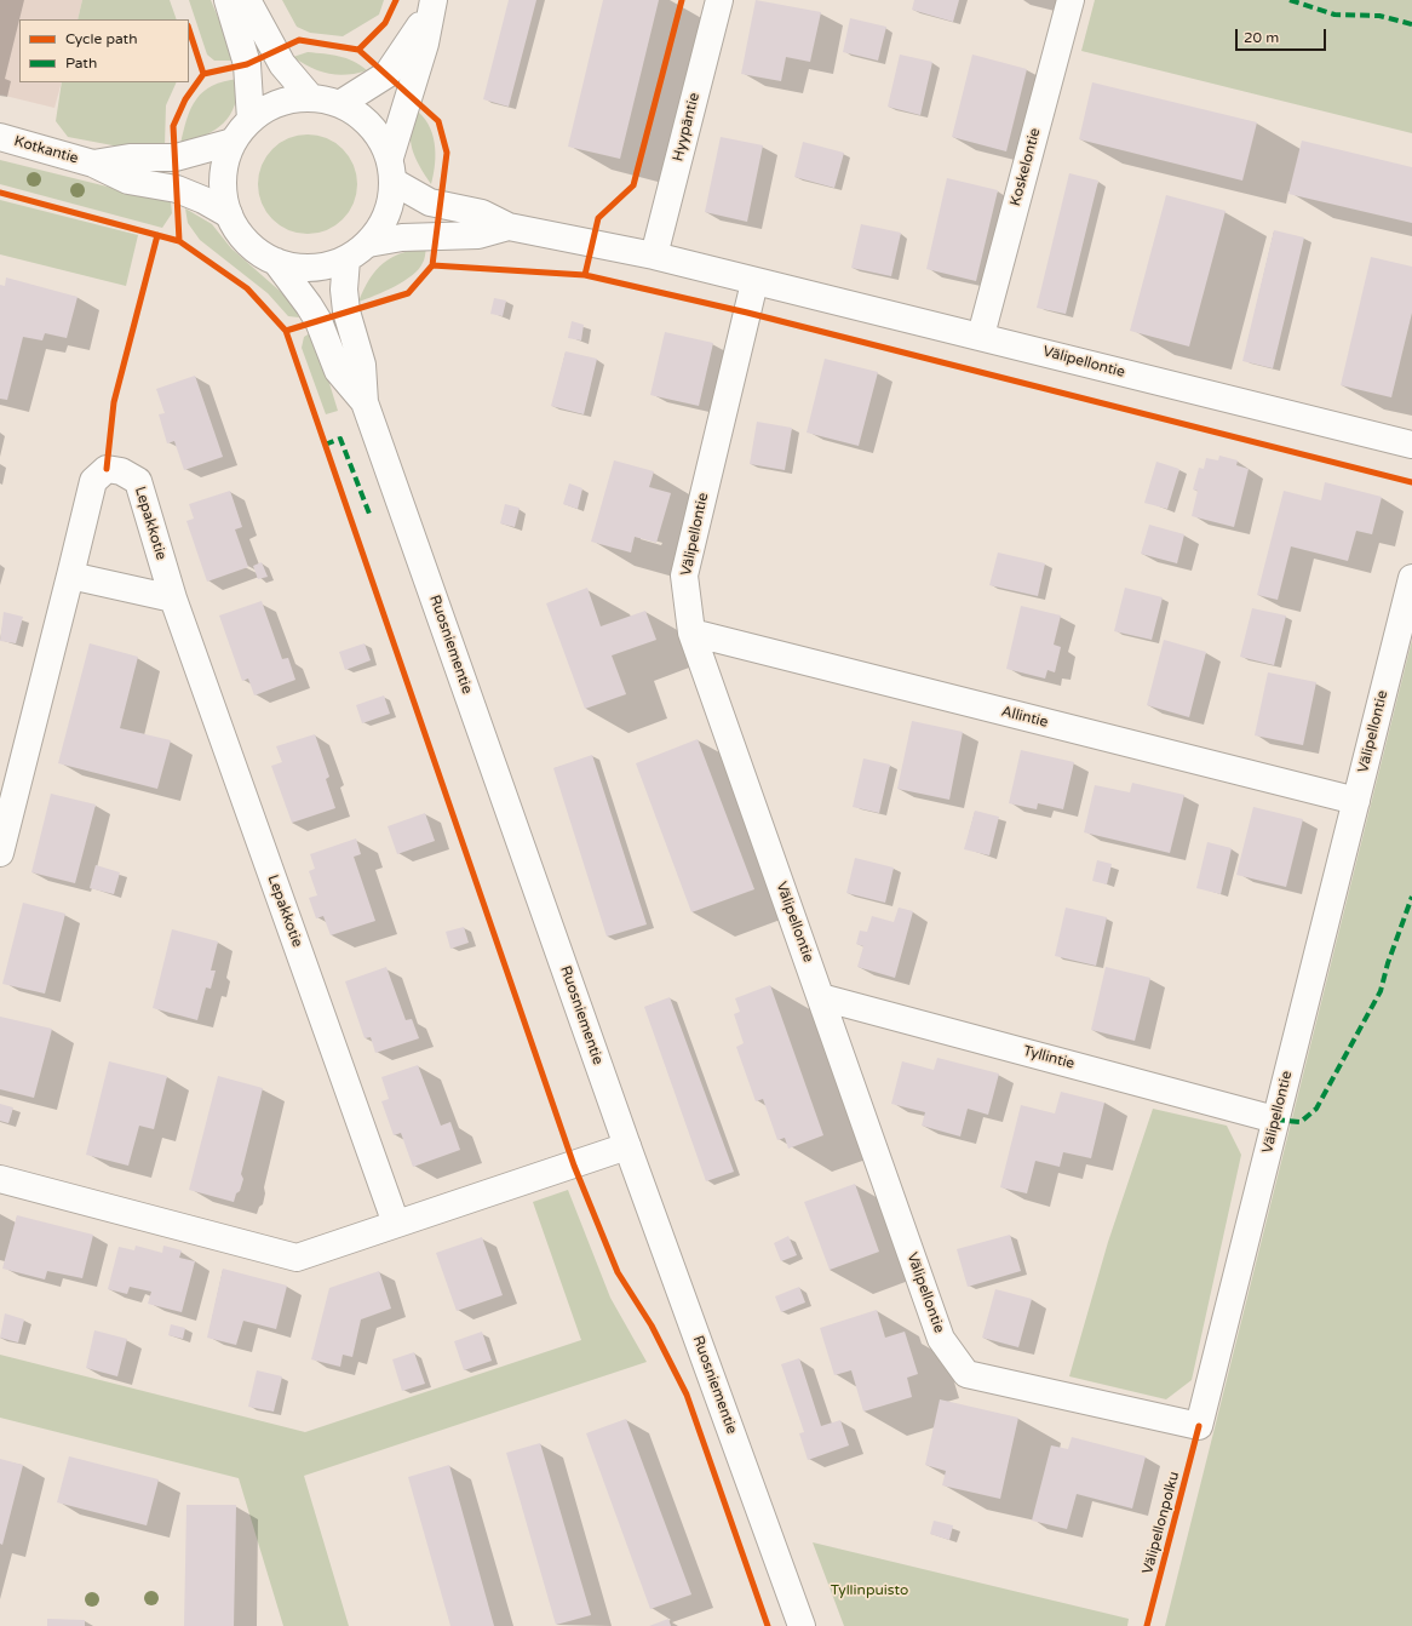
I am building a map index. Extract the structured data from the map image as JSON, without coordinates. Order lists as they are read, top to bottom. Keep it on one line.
{"streets":{"street":["Hyypäntie","Kotkantie","Koskelontie","Välipellontie","Lepakkotie","Ruosniementie","Allintie","Tyllintie"],"cycle path":["Välipellonpolku"]},"crossings":[["Hyypäntie","Välipellontie"],["Kotkantie","Välipellontie"],["Kotkantie","Ruosniementie"],["Koskelontie","Välipellontie"],["Välipellontie","Ruosniementie"],["Välipellontie","Allintie"],["Välipellontie","Tyllintie"]],"parks":["Tyllinpuisto"],"legend":["Cycle path","Path"],"scale_bar":"20 m"}
